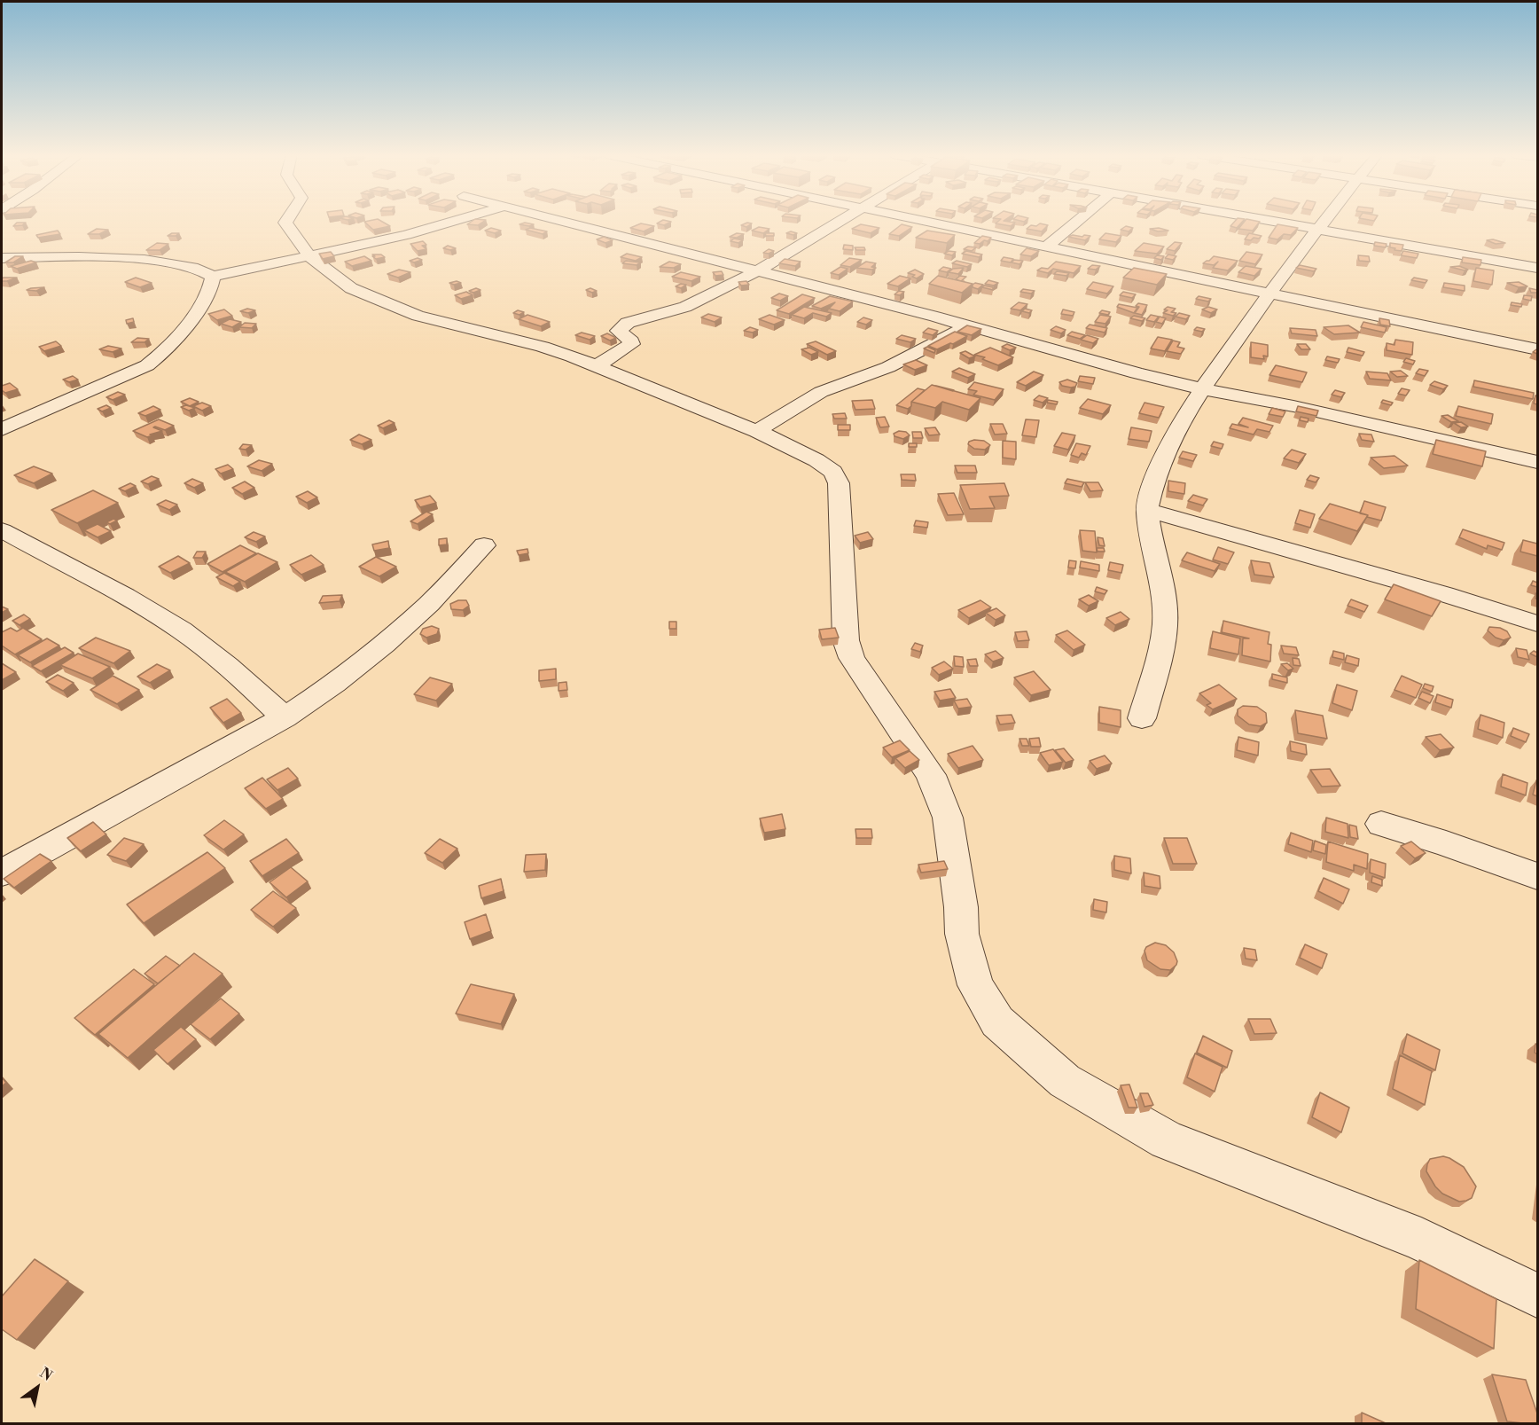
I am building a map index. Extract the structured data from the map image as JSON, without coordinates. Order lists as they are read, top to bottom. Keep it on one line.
{"north":"top right"}
